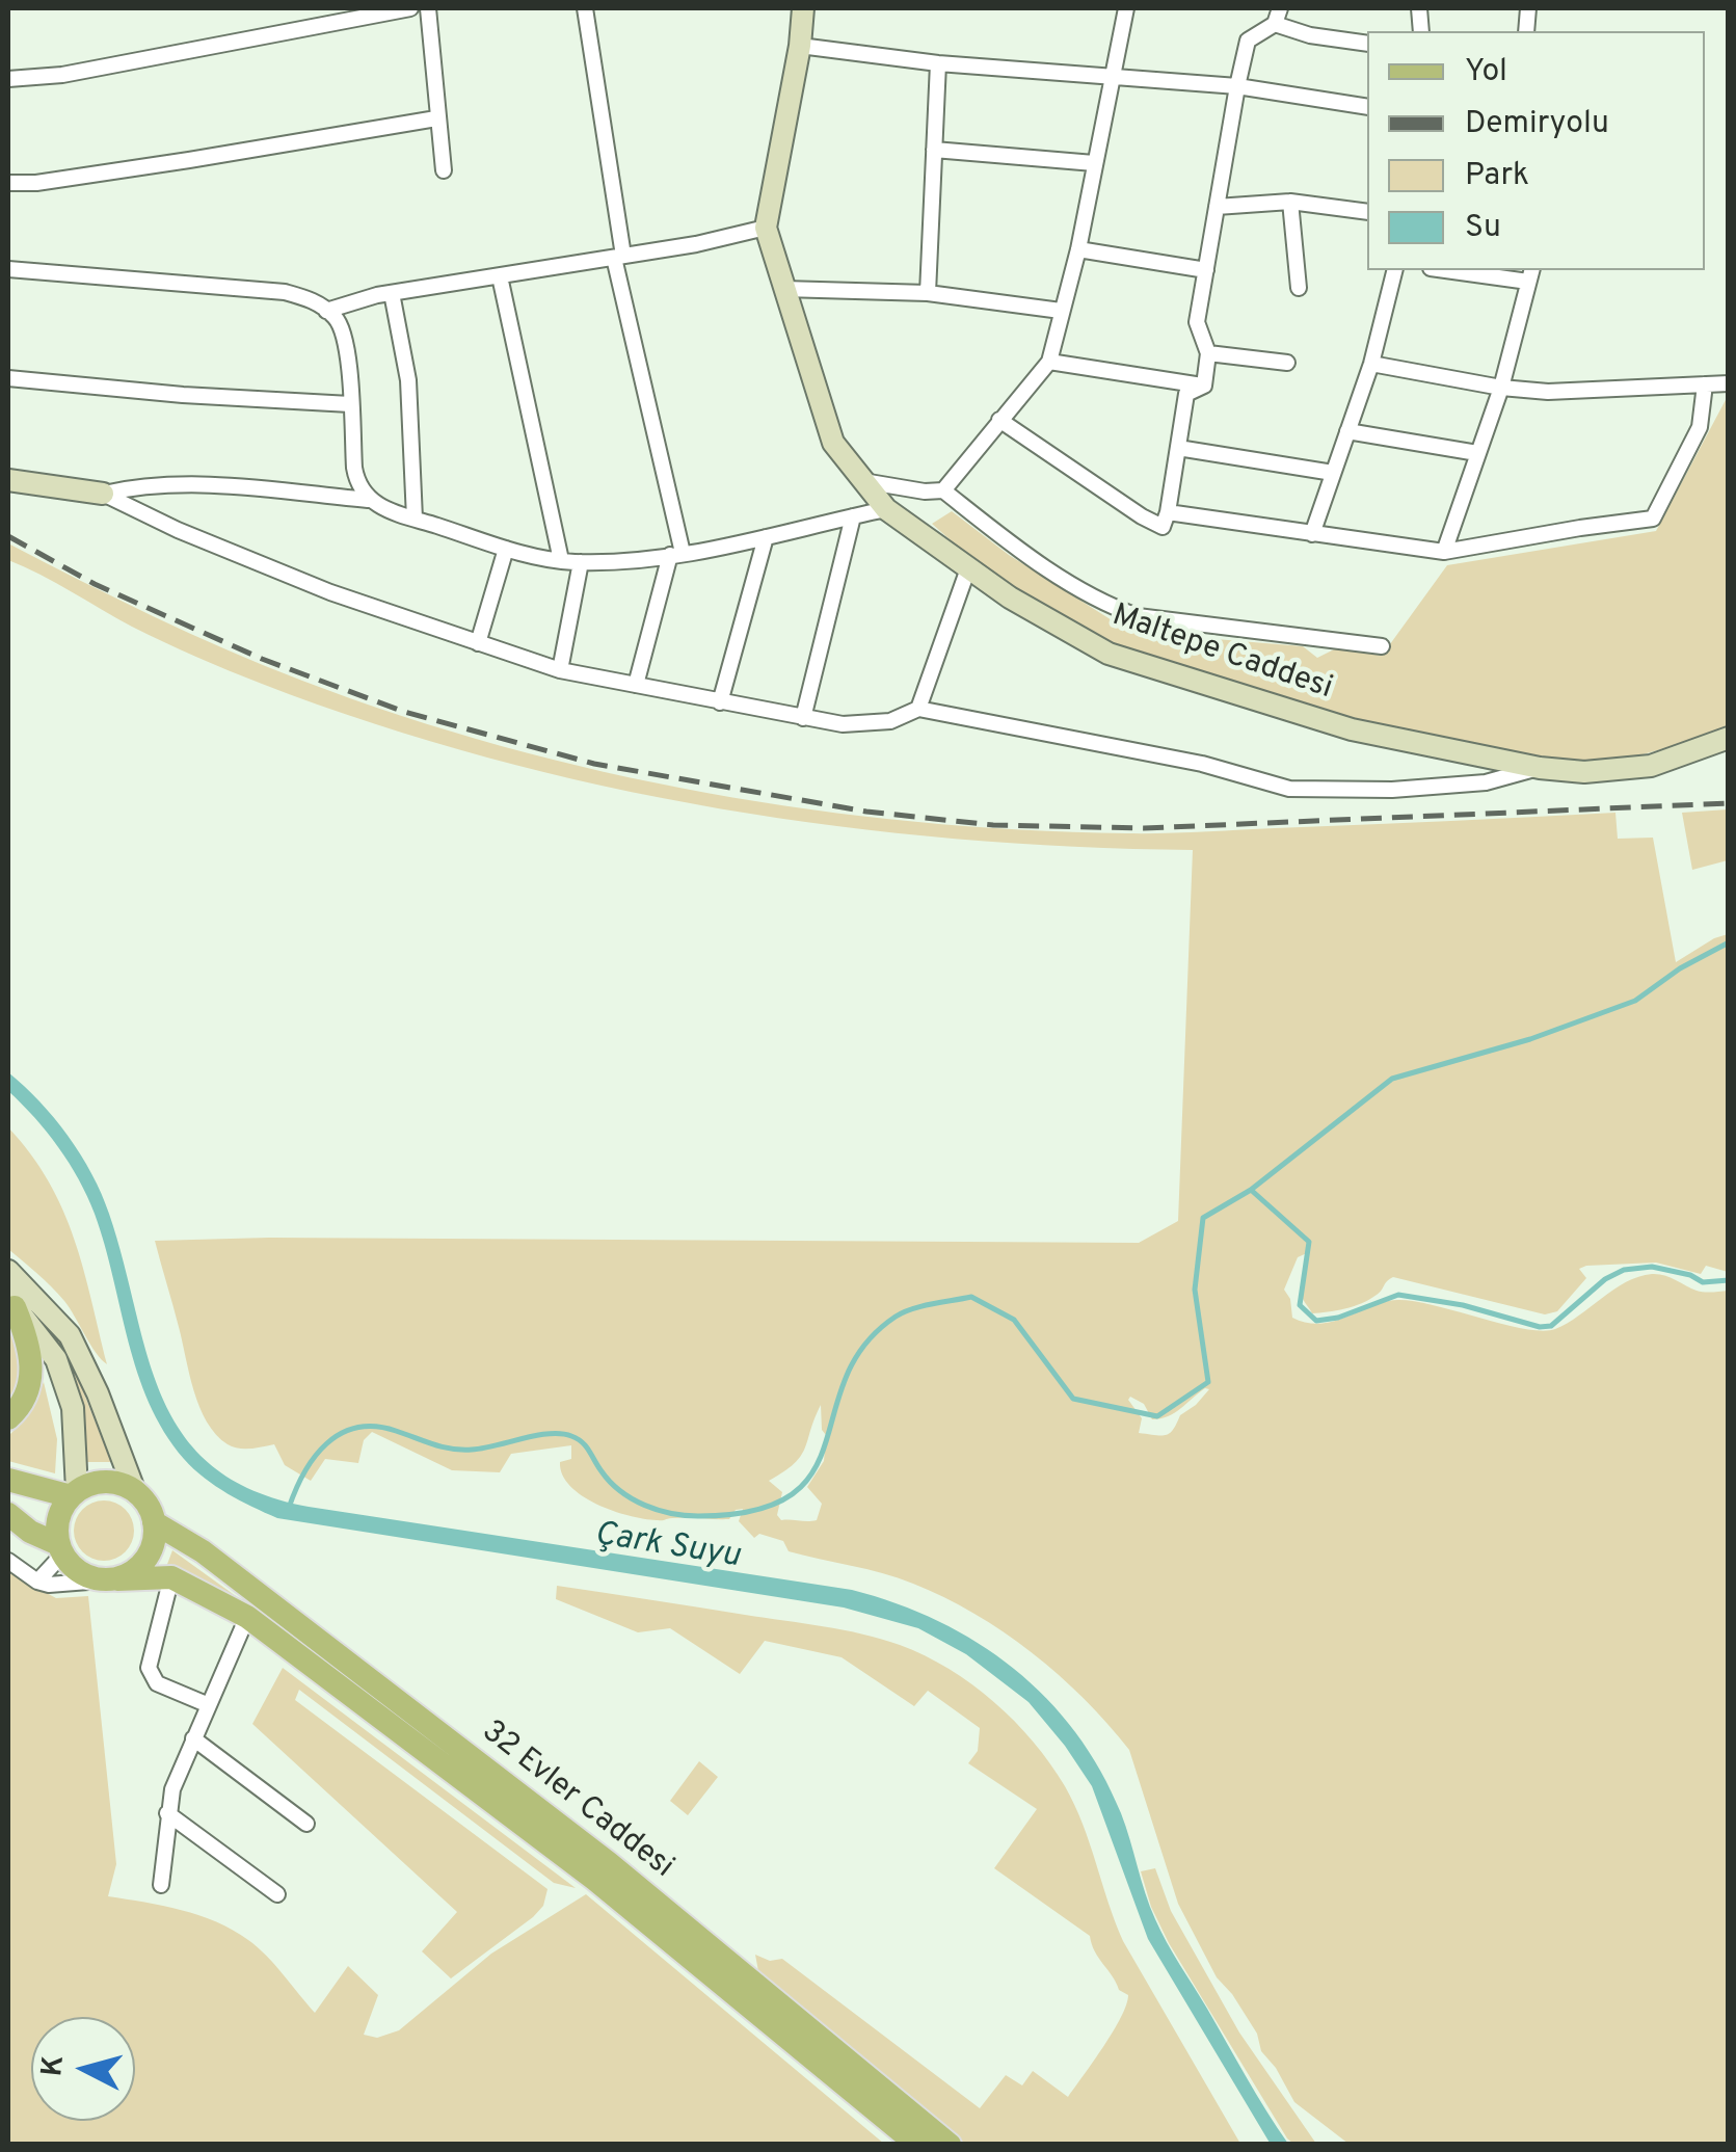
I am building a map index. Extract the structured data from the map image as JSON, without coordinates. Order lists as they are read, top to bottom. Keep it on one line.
{"streets":{"main road":["32 Evler Caddesi"],"street":["Maltepe Caddesi"]},"water":["Çark Suyu"],"legend":["Yol","Demiryolu","Park","Su"],"north":"left"}
